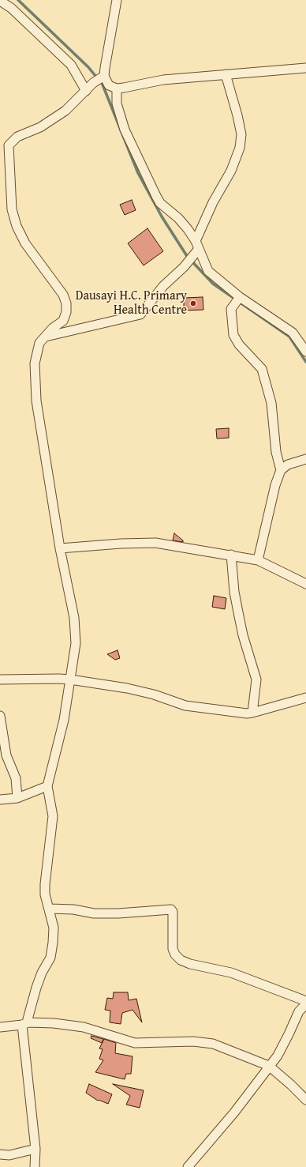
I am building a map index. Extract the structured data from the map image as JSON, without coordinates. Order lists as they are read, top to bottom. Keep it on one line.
{"places":["Dausayi H.C. Primary Health Centre"]}
